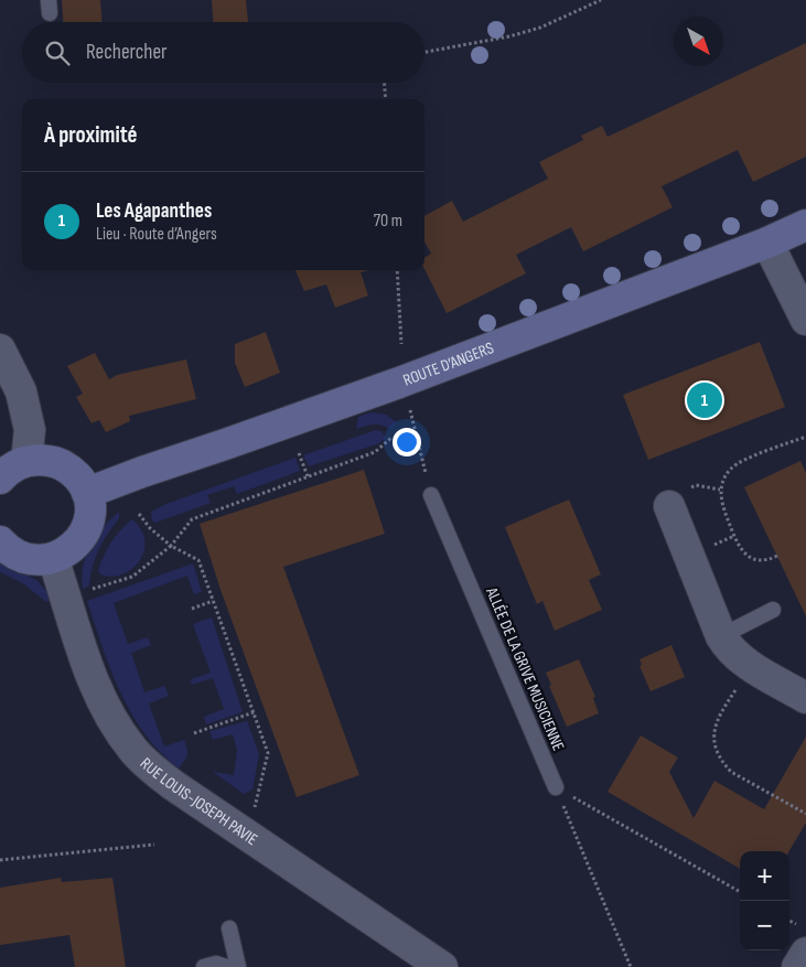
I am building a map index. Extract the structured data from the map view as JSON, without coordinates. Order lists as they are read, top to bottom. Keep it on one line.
{"streets":{"street":["ROUTE D’ANGERS","RUE LOUIS-JOSEPH PAVIE"],"lane":["ALLÉE DE LA GRIVE MUSICIENNE"]},"north":"bottom right","page":{"search":"Rechercher","heading":"À proximité","list":[{"mark":"1","name":"Les Agapanthes","note":"Lieu · Route d’Angers","value":"70 m"}],"pins":"1","map_buttons":["+","−"]}}
